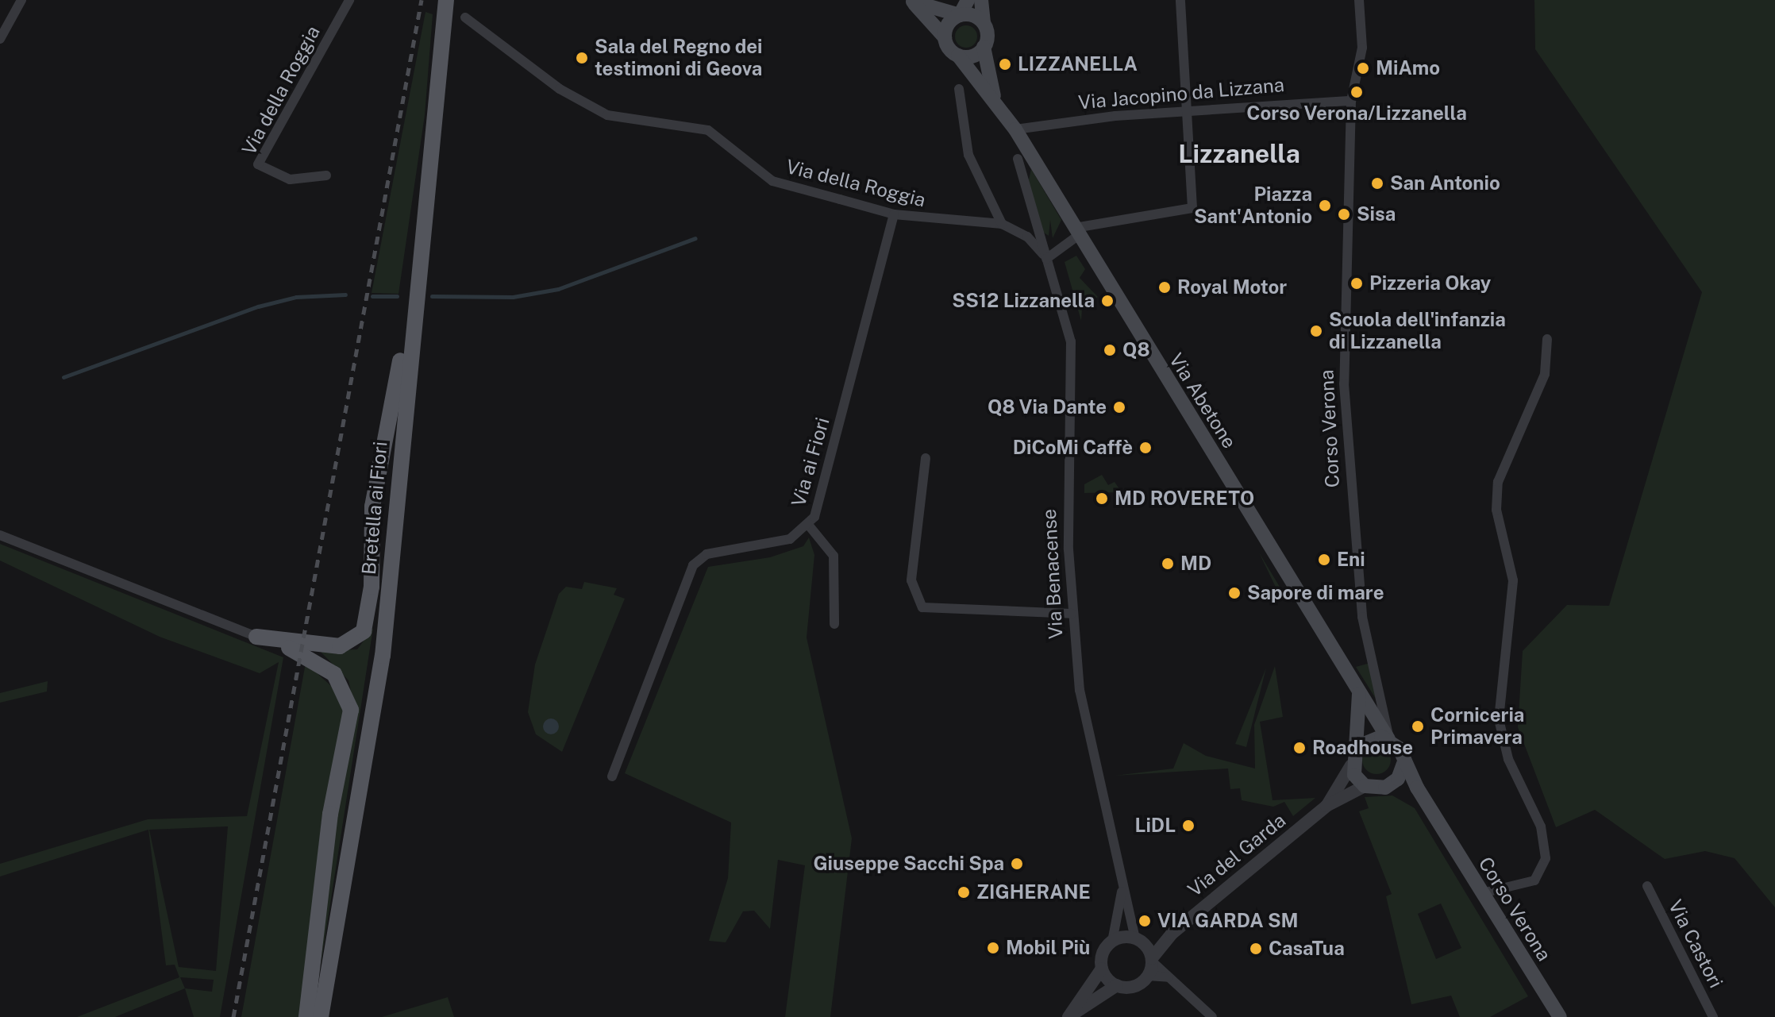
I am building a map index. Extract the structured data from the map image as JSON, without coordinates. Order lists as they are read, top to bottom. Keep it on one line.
{"streets":{"main road":["Via Abetone","Corso Verona","Bretella ai Fiori"],"street":["Via della Roggia","Via Jacopino da Lizzana","Via ai Fiori","Via Benacense","Via del Garda","Via Castori"]},"crossings":[["Via della Roggia","Via ai Fiori"],["Via della Roggia","Via Benacense"],["Via Jacopino da Lizzana","Via Abetone"],["Via Jacopino da Lizzana","Corso Verona"],["Via Abetone","Corso Verona"],["Via Abetone","Via del Garda"],["Corso Verona","Via del Garda"]],"districts":["Lizzanella"],"places":["Sala del Regno dei testimoni di Geova","LIZZANELLA","MiAmo","Corso Verona/Lizzanella","San Antonio","Piazza Sant'Antonio","Sisa","Pizzeria Okay","Royal Motor","SS12 Lizzanella","Scuola dell'infanzia di Lizzanella","Q8","Q8 Via Dante","DiCoMi Caffè","MD ROVERETO","Eni","MD","Sapore di mare","Corniceria Primavera","Roadhouse","LiDL","Giuseppe Sacchi Spa","ZIGHERANE","VIA GARDA SM","Mobil Più","CasaTua"]}
